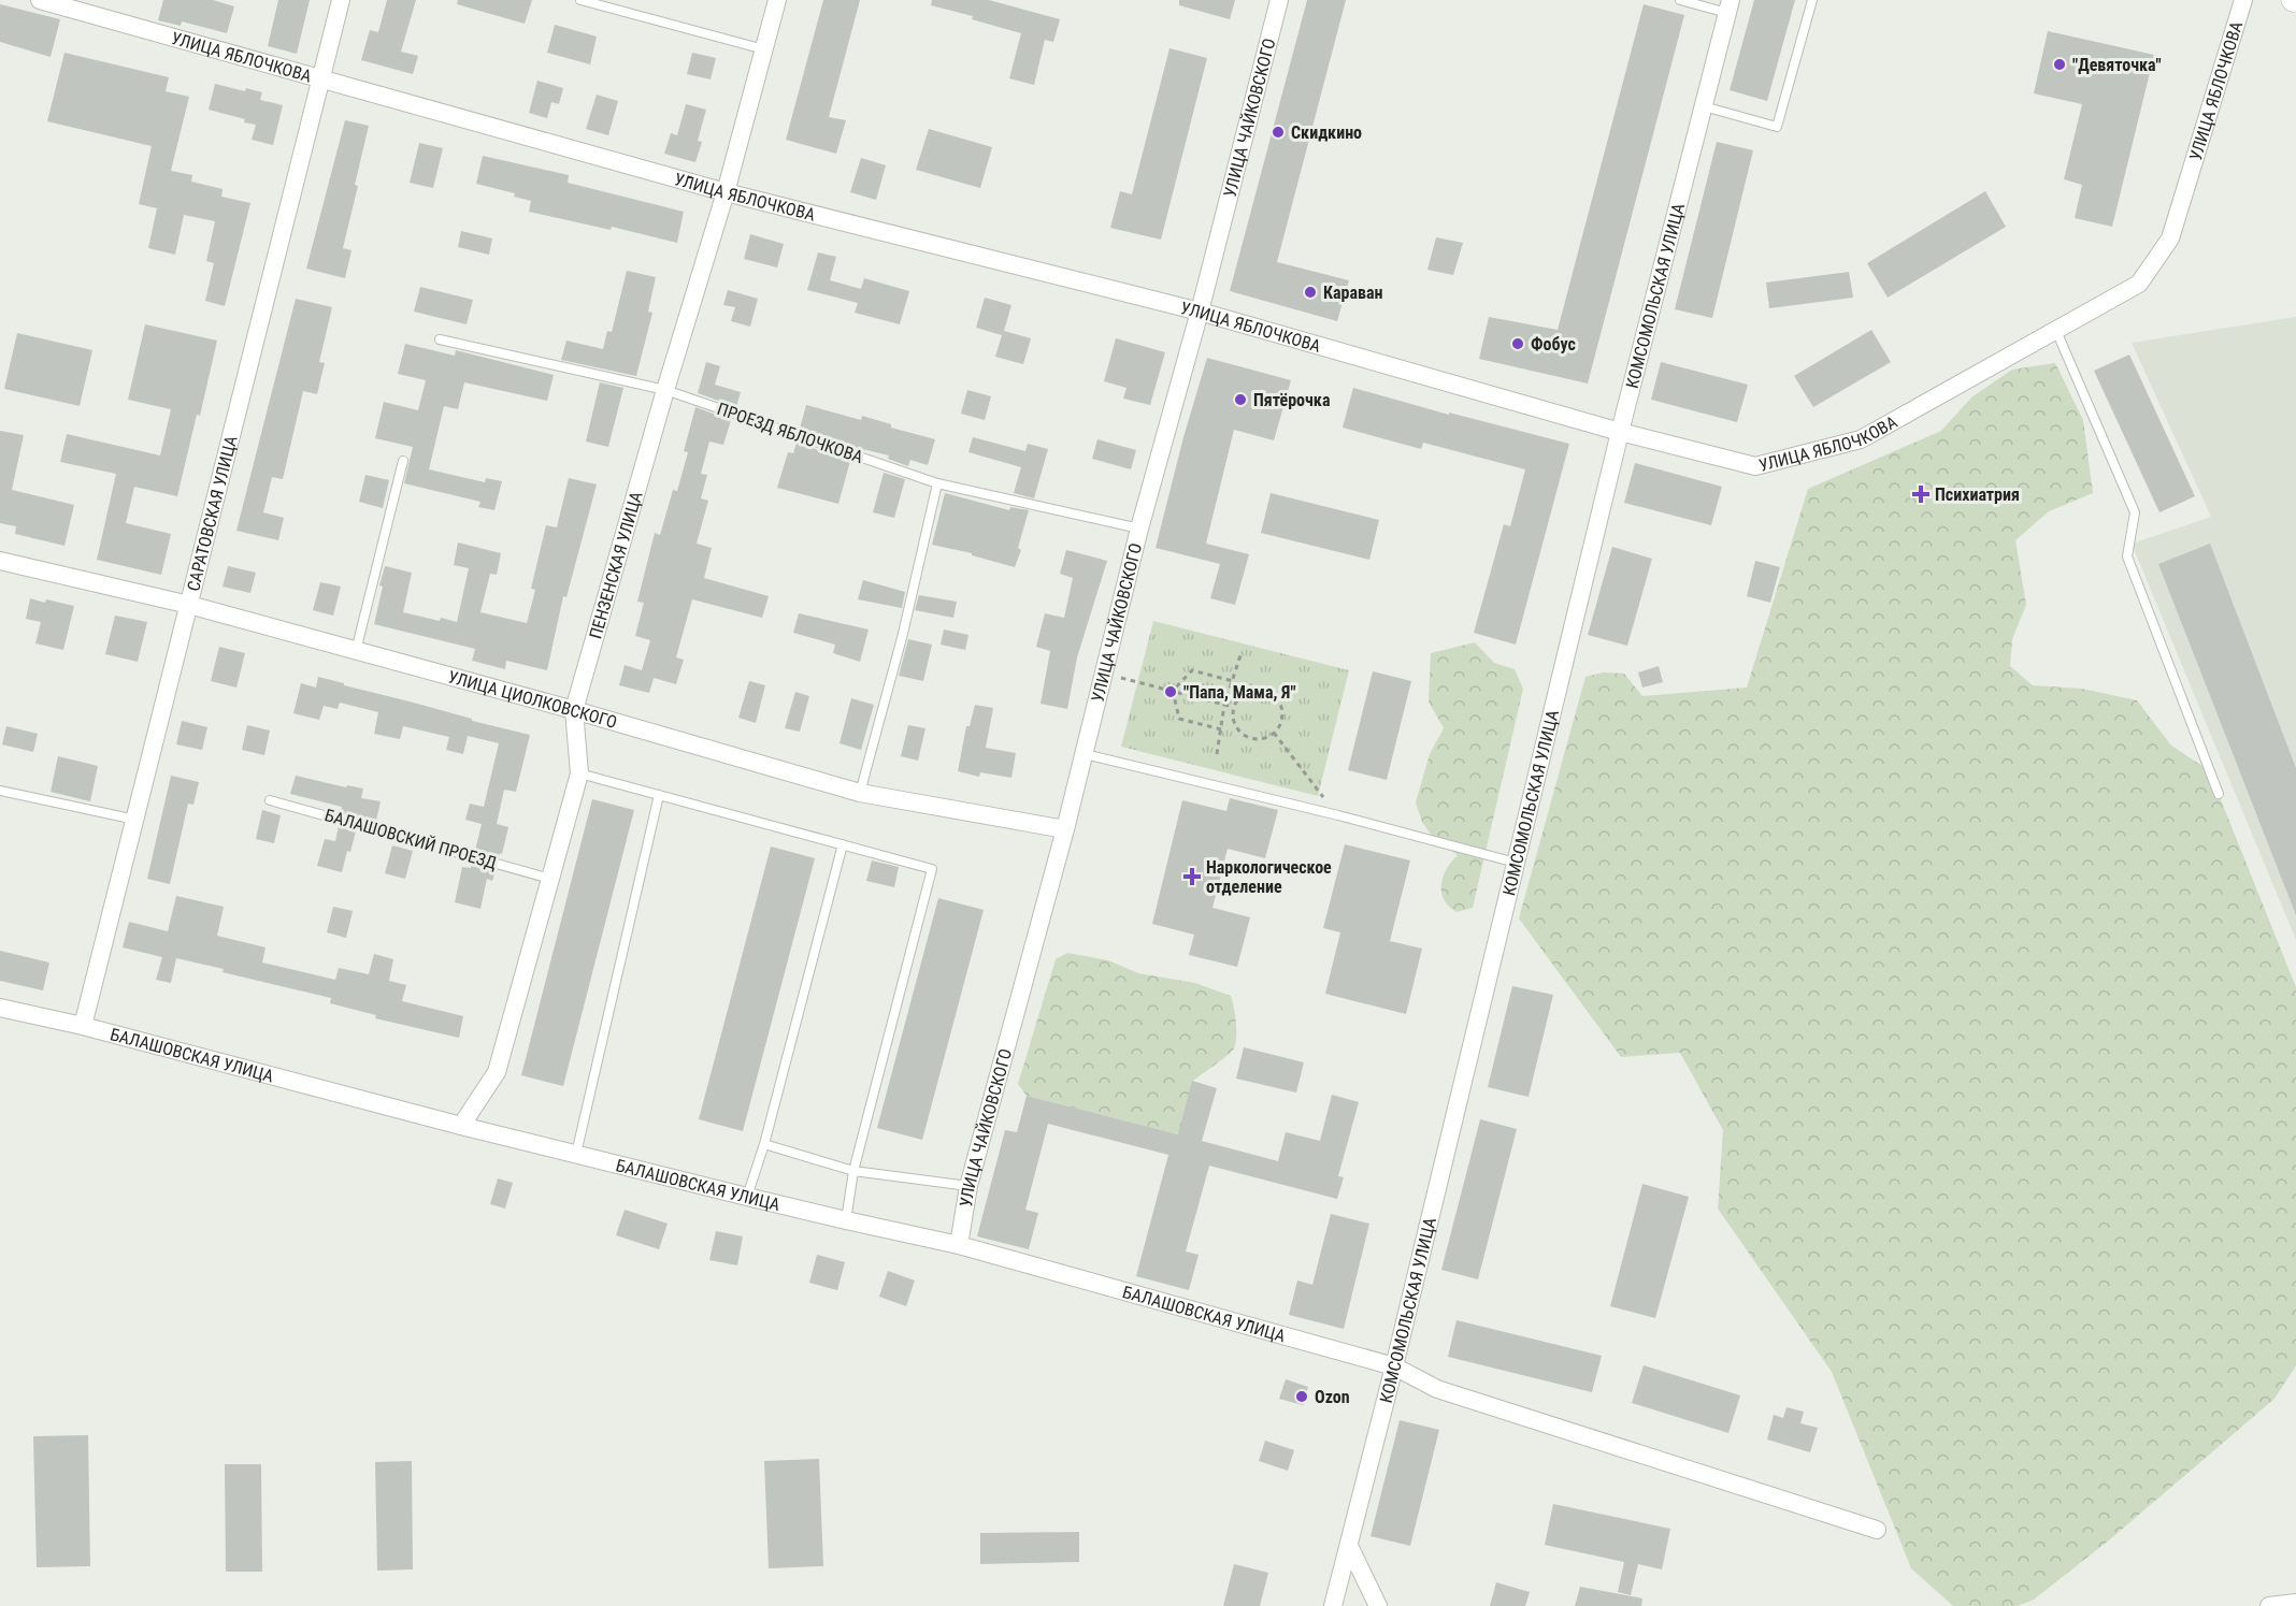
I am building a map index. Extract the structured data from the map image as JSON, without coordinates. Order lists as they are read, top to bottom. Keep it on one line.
{"streets":{"street":["УЛИЦА ЯБЛОЧКОВА","УЛИЦА ЧАЙКОВСКОГО","КОМСОМОЛЬСКАЯ УЛИЦА","САРАТОВСКАЯ УЛИЦА","ПЕНЗЕНСКАЯ УЛИЦА","УЛИЦА ЦИОЛКОВСКОГО","БАЛАШОВСКАЯ УЛИЦА"],"lane":["ПРОЕЗД ЯБЛОЧКОВА","БАЛАШОВСКИЙ ПРОЕЗД"]},"crossings":[["УЛИЦА ЯБЛОЧКОВА","УЛИЦА ЧАЙКОВСКОГО"],["УЛИЦА ЯБЛОЧКОВА","КОМСОМОЛЬСКАЯ УЛИЦА"],["УЛИЦА ЯБЛОЧКОВА","САРАТОВСКАЯ УЛИЦА"],["УЛИЦА ЯБЛОЧКОВА","ПЕНЗЕНСКАЯ УЛИЦА"],["УЛИЦА ЧАЙКОВСКОГО","ПРОЕЗД ЯБЛОЧКОВА"],["УЛИЦА ЧАЙКОВСКОГО","УЛИЦА ЦИОЛКОВСКОГО"],["УЛИЦА ЧАЙКОВСКОГО","БАЛАШОВСКАЯ УЛИЦА"],["КОМСОМОЛЬСКАЯ УЛИЦА","БАЛАШОВСКАЯ УЛИЦА"],["ПРОЕЗД ЯБЛОЧКОВА","ПЕНЗЕНСКАЯ УЛИЦА"],["САРАТОВСКАЯ УЛИЦА","УЛИЦА ЦИОЛКОВСКОГО"],["САРАТОВСКАЯ УЛИЦА","БАЛАШОВСКАЯ УЛИЦА"],["ПЕНЗЕНСКАЯ УЛИЦА","УЛИЦА ЦИОЛКОВСКОГО"],["ПЕНЗЕНСКАЯ УЛИЦА","БАЛАШОВСКИЙ ПРОЕЗД"],["ПЕНЗЕНСКАЯ УЛИЦА","БАЛАШОВСКАЯ УЛИЦА"]],"places":{"other":["\"Девяточка\"","Скидкино","Караван","Фобус","Пятёрочка","\"Папа, Мама, Я\"","Ozon"],"health":["Психиатрия","Наркологическое отделение"]}}
